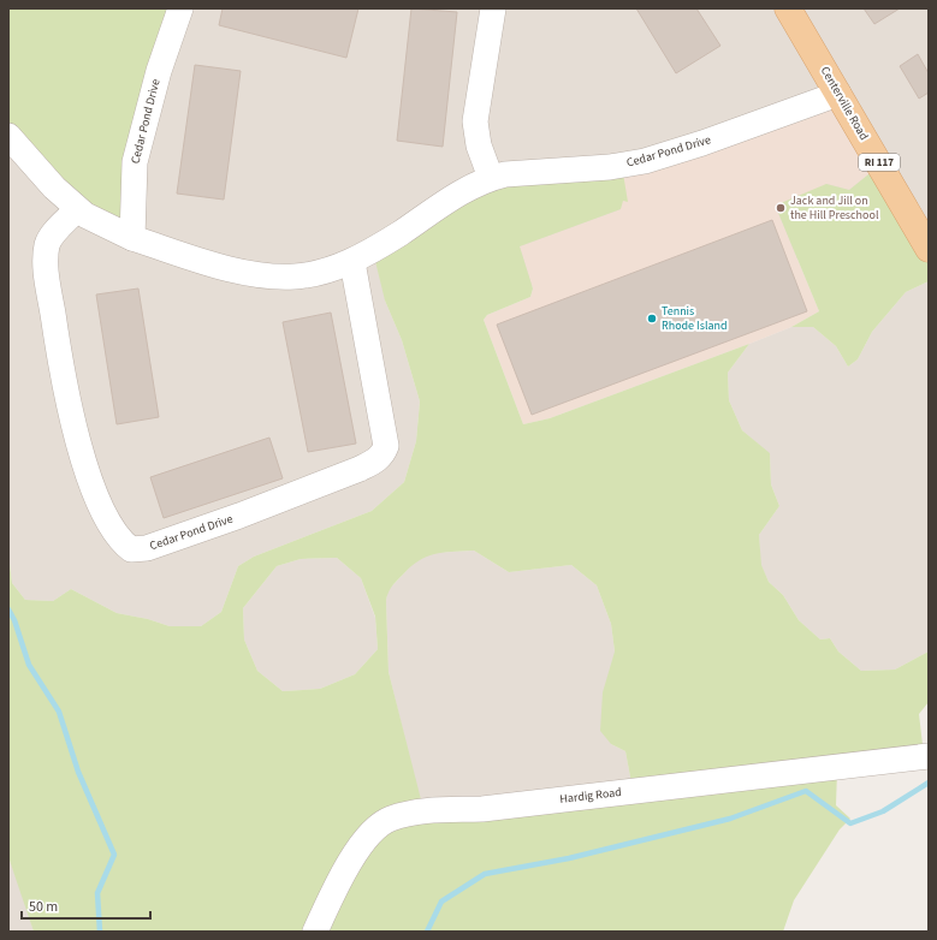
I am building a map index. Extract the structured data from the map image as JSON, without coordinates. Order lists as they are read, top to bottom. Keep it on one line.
{"streets":{"main road":["Centerville Road","RI 117"],"street":["Cedar Pond Drive","Hardig Road"]},"crossings":[["Centerville Road","Cedar Pond Drive"]],"places":["Jack and Jill on the Hill Preschool","Tennis Rhode Island"],"scale_bar":"50 m"}
